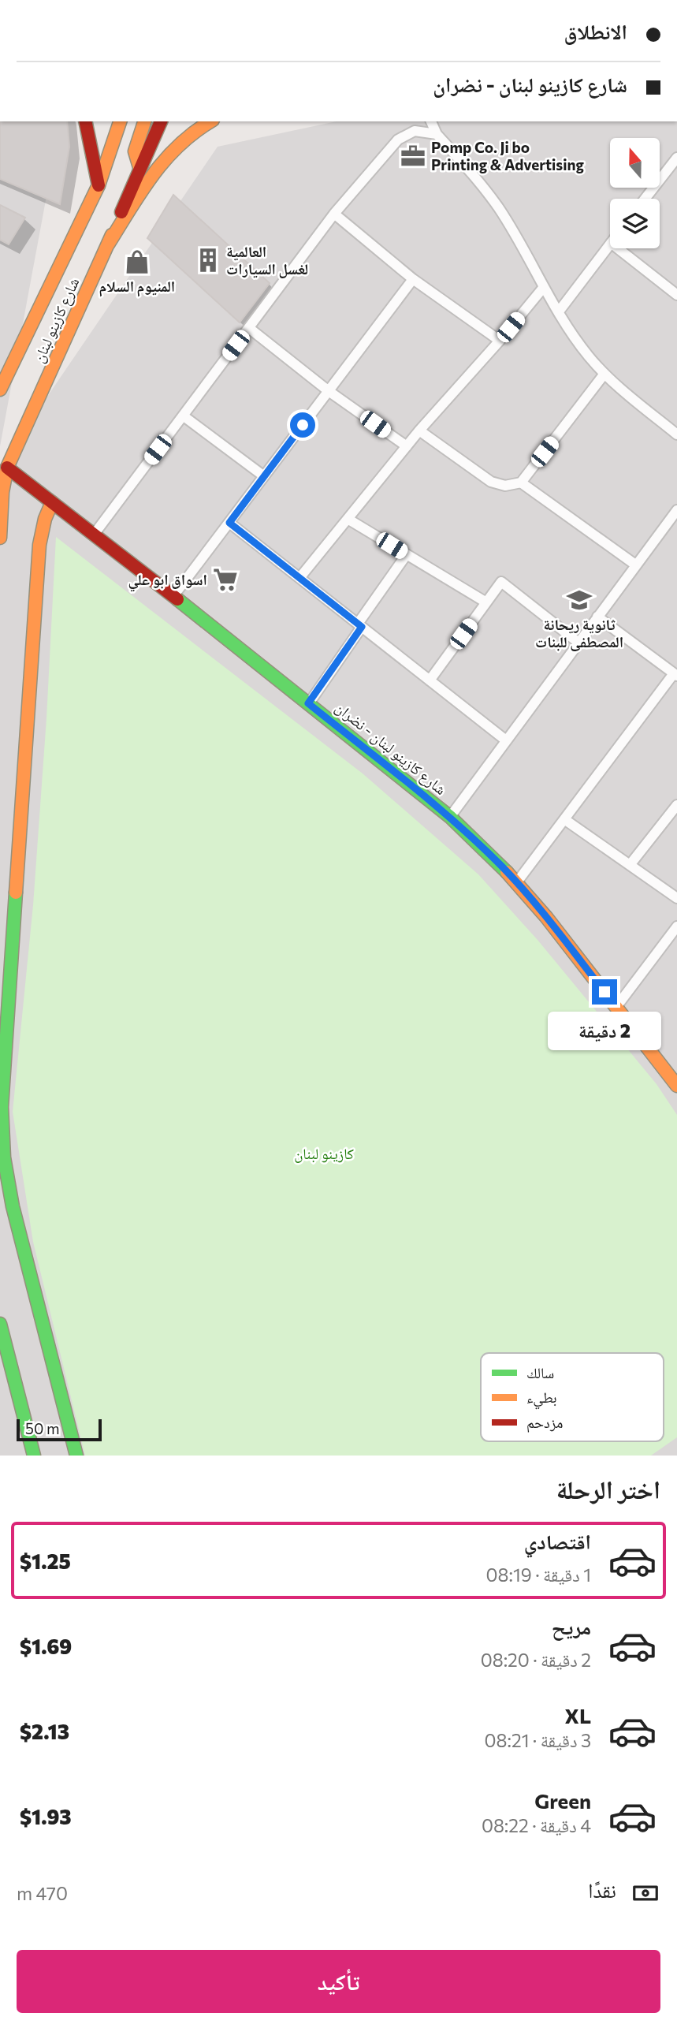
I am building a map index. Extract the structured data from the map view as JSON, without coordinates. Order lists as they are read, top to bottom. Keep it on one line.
{"streets":{"street":["شارع كازينو لبنان","شارع كازينو لبنان - نضران"]},"crossings":[["شارع كازينو لبنان","شارع كازينو لبنان - نضران"]],"parks":["كازينو لبنان"],"places":{"office":["Pomp Co. Ji bo Printing & Advertising"],"building":["العالمية لغسل السيارات"],"shop":["المنيوم السلام"],"supermarket":["اسواق ابو علي"],"school or university":["ثانوية ريحانة المصطفى للبنات"]},"legend":["سالك","بطيء","مزدحم"],"scale_bar":"50 m","north":"top","page":{"banner":["الانطلاق","شارع كازينو لبنان - نضران"],"bubble":"2 دقيقة","scale":"50 m","heading":"اختر الرحلة","list":[{"name":"اقتصادي","note":"1 دقيقة · 08:19","value":"$1.25"},{"name":"مريح","note":"2 دقيقة · 08:20","value":"$1.69"},{"name":"XL","note":"3 دقيقة · 08:21","value":"$2.13"},{"name":"Green","note":"4 دقيقة · 08:22","value":"$1.93"}],"pay":["نقدًا","470 m"],"buttons":"تأكيد"}}
